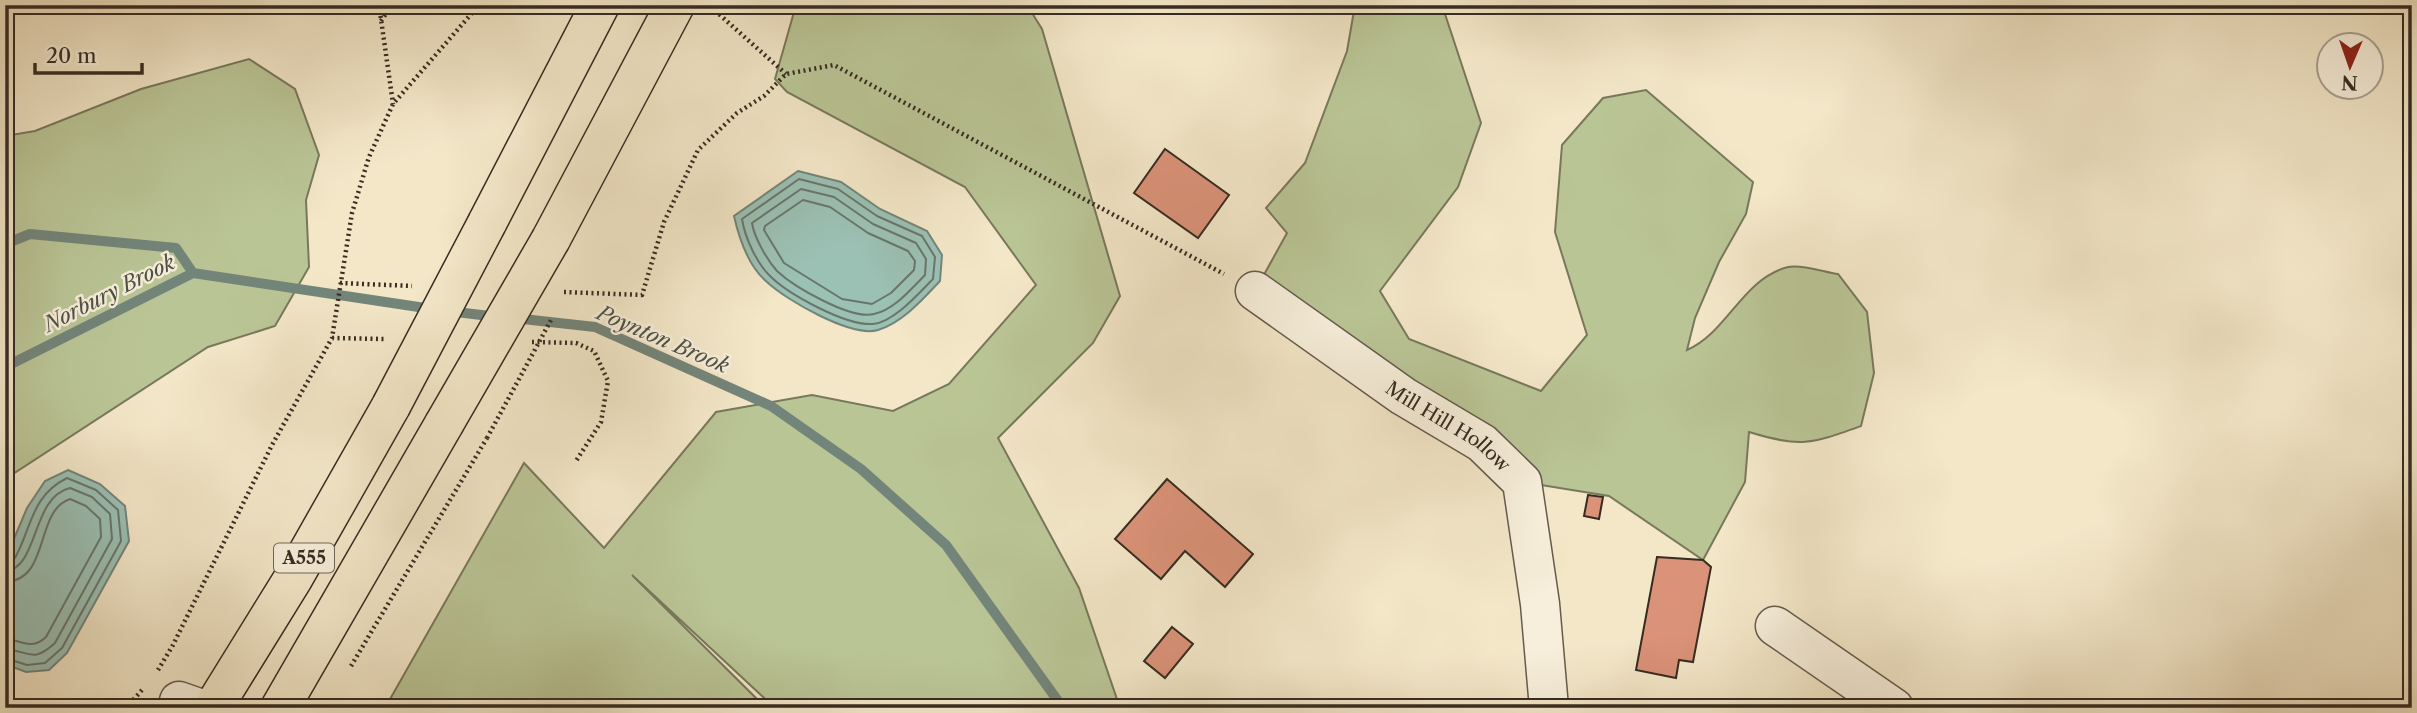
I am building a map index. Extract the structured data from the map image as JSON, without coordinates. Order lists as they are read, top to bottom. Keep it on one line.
{"streets":{"highway":["A555"],"street":["Mill Hill Hollow"]},"water":["Norbury Brook","Poynton Brook"],"scale_bar":"20 m","north":"bottom"}
